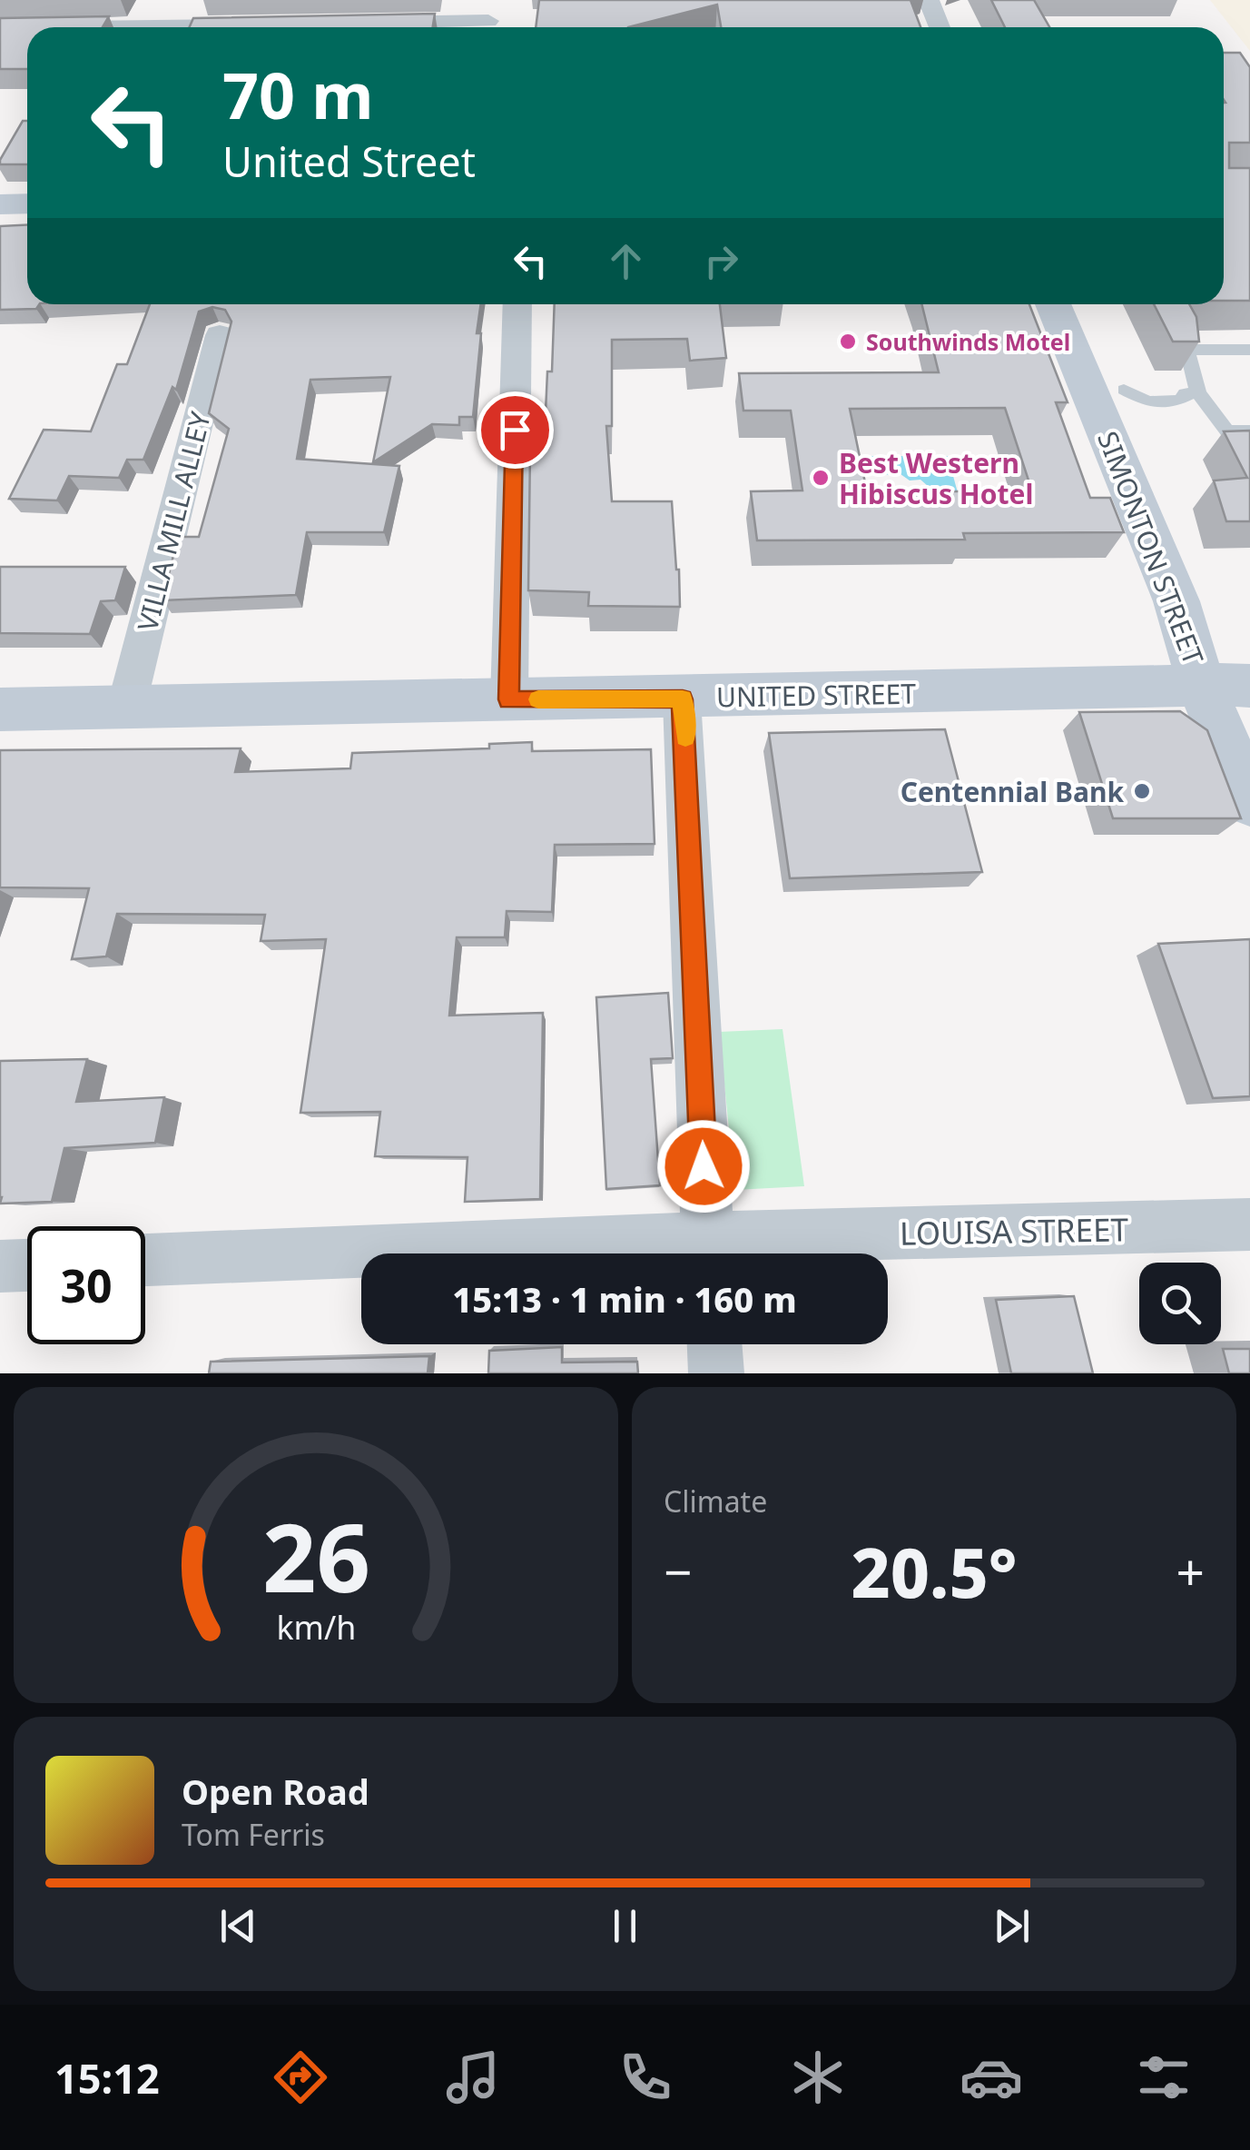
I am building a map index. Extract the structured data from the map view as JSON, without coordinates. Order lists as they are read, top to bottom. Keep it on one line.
{"streets":{"street":["VILLA MILL ALLEY","SIMONTON STREET","UNITED STREET","LOUISA STREET"]},"crossings":[["VILLA MILL ALLEY","UNITED STREET"],["SIMONTON STREET","UNITED STREET"]],"places":["Southwinds Motel","Best Western Hibiscus Hotel","Centennial Bank"],"page":{"turn":["70 m","United Street"],"limit":"30","trip":"15:13 · 1 min · 160 m","tile":"Climate","heat":["−","20.5°","+"],"song":["Open Road","Tom Ferris"],"tabs":"15:12","gauge":["26","km/h"]}}
